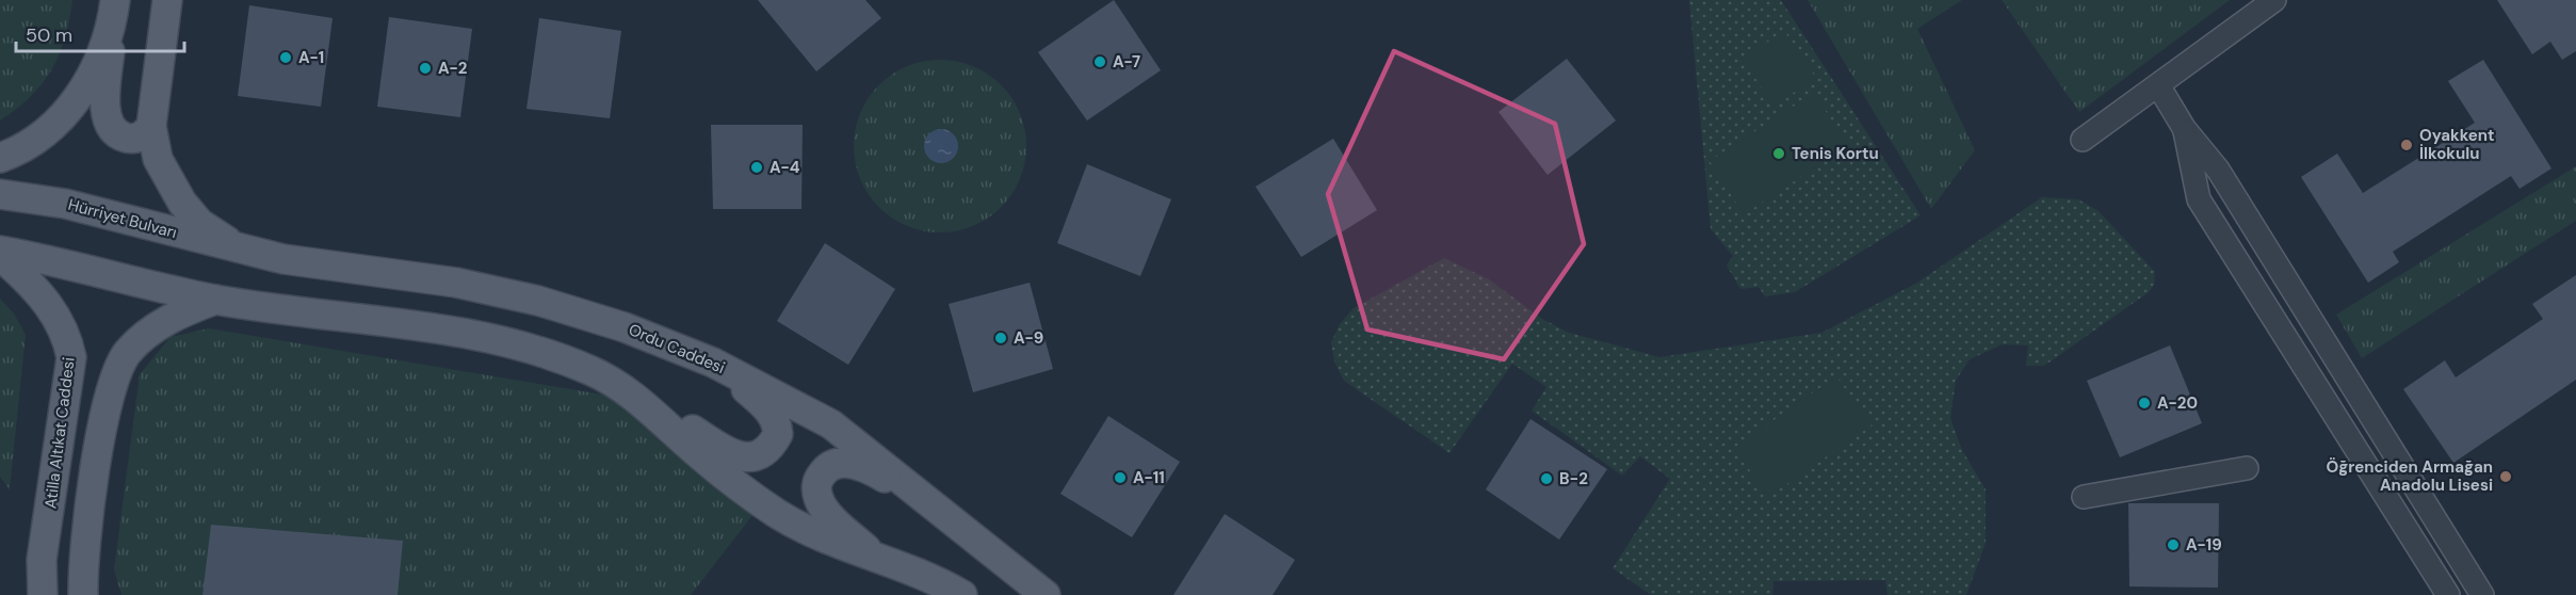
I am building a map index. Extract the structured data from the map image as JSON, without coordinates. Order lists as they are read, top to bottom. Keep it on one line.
{"streets":{"main road":["Hürriyet Bulvarı","Ordu Caddesi","Atilla Altıkat Caddesi"]},"crossings":[["Hürriyet Bulvarı","Ordu Caddesi"]],"places":["A-1","A-7","A-2","Oyakkent İlkokulu","Tenis Kortu","A-4","A-9","A-20","Öğrenciden Armağan Anadolu Lisesi","A-11","B-2","A-19"],"scale_bar":"50 m"}
